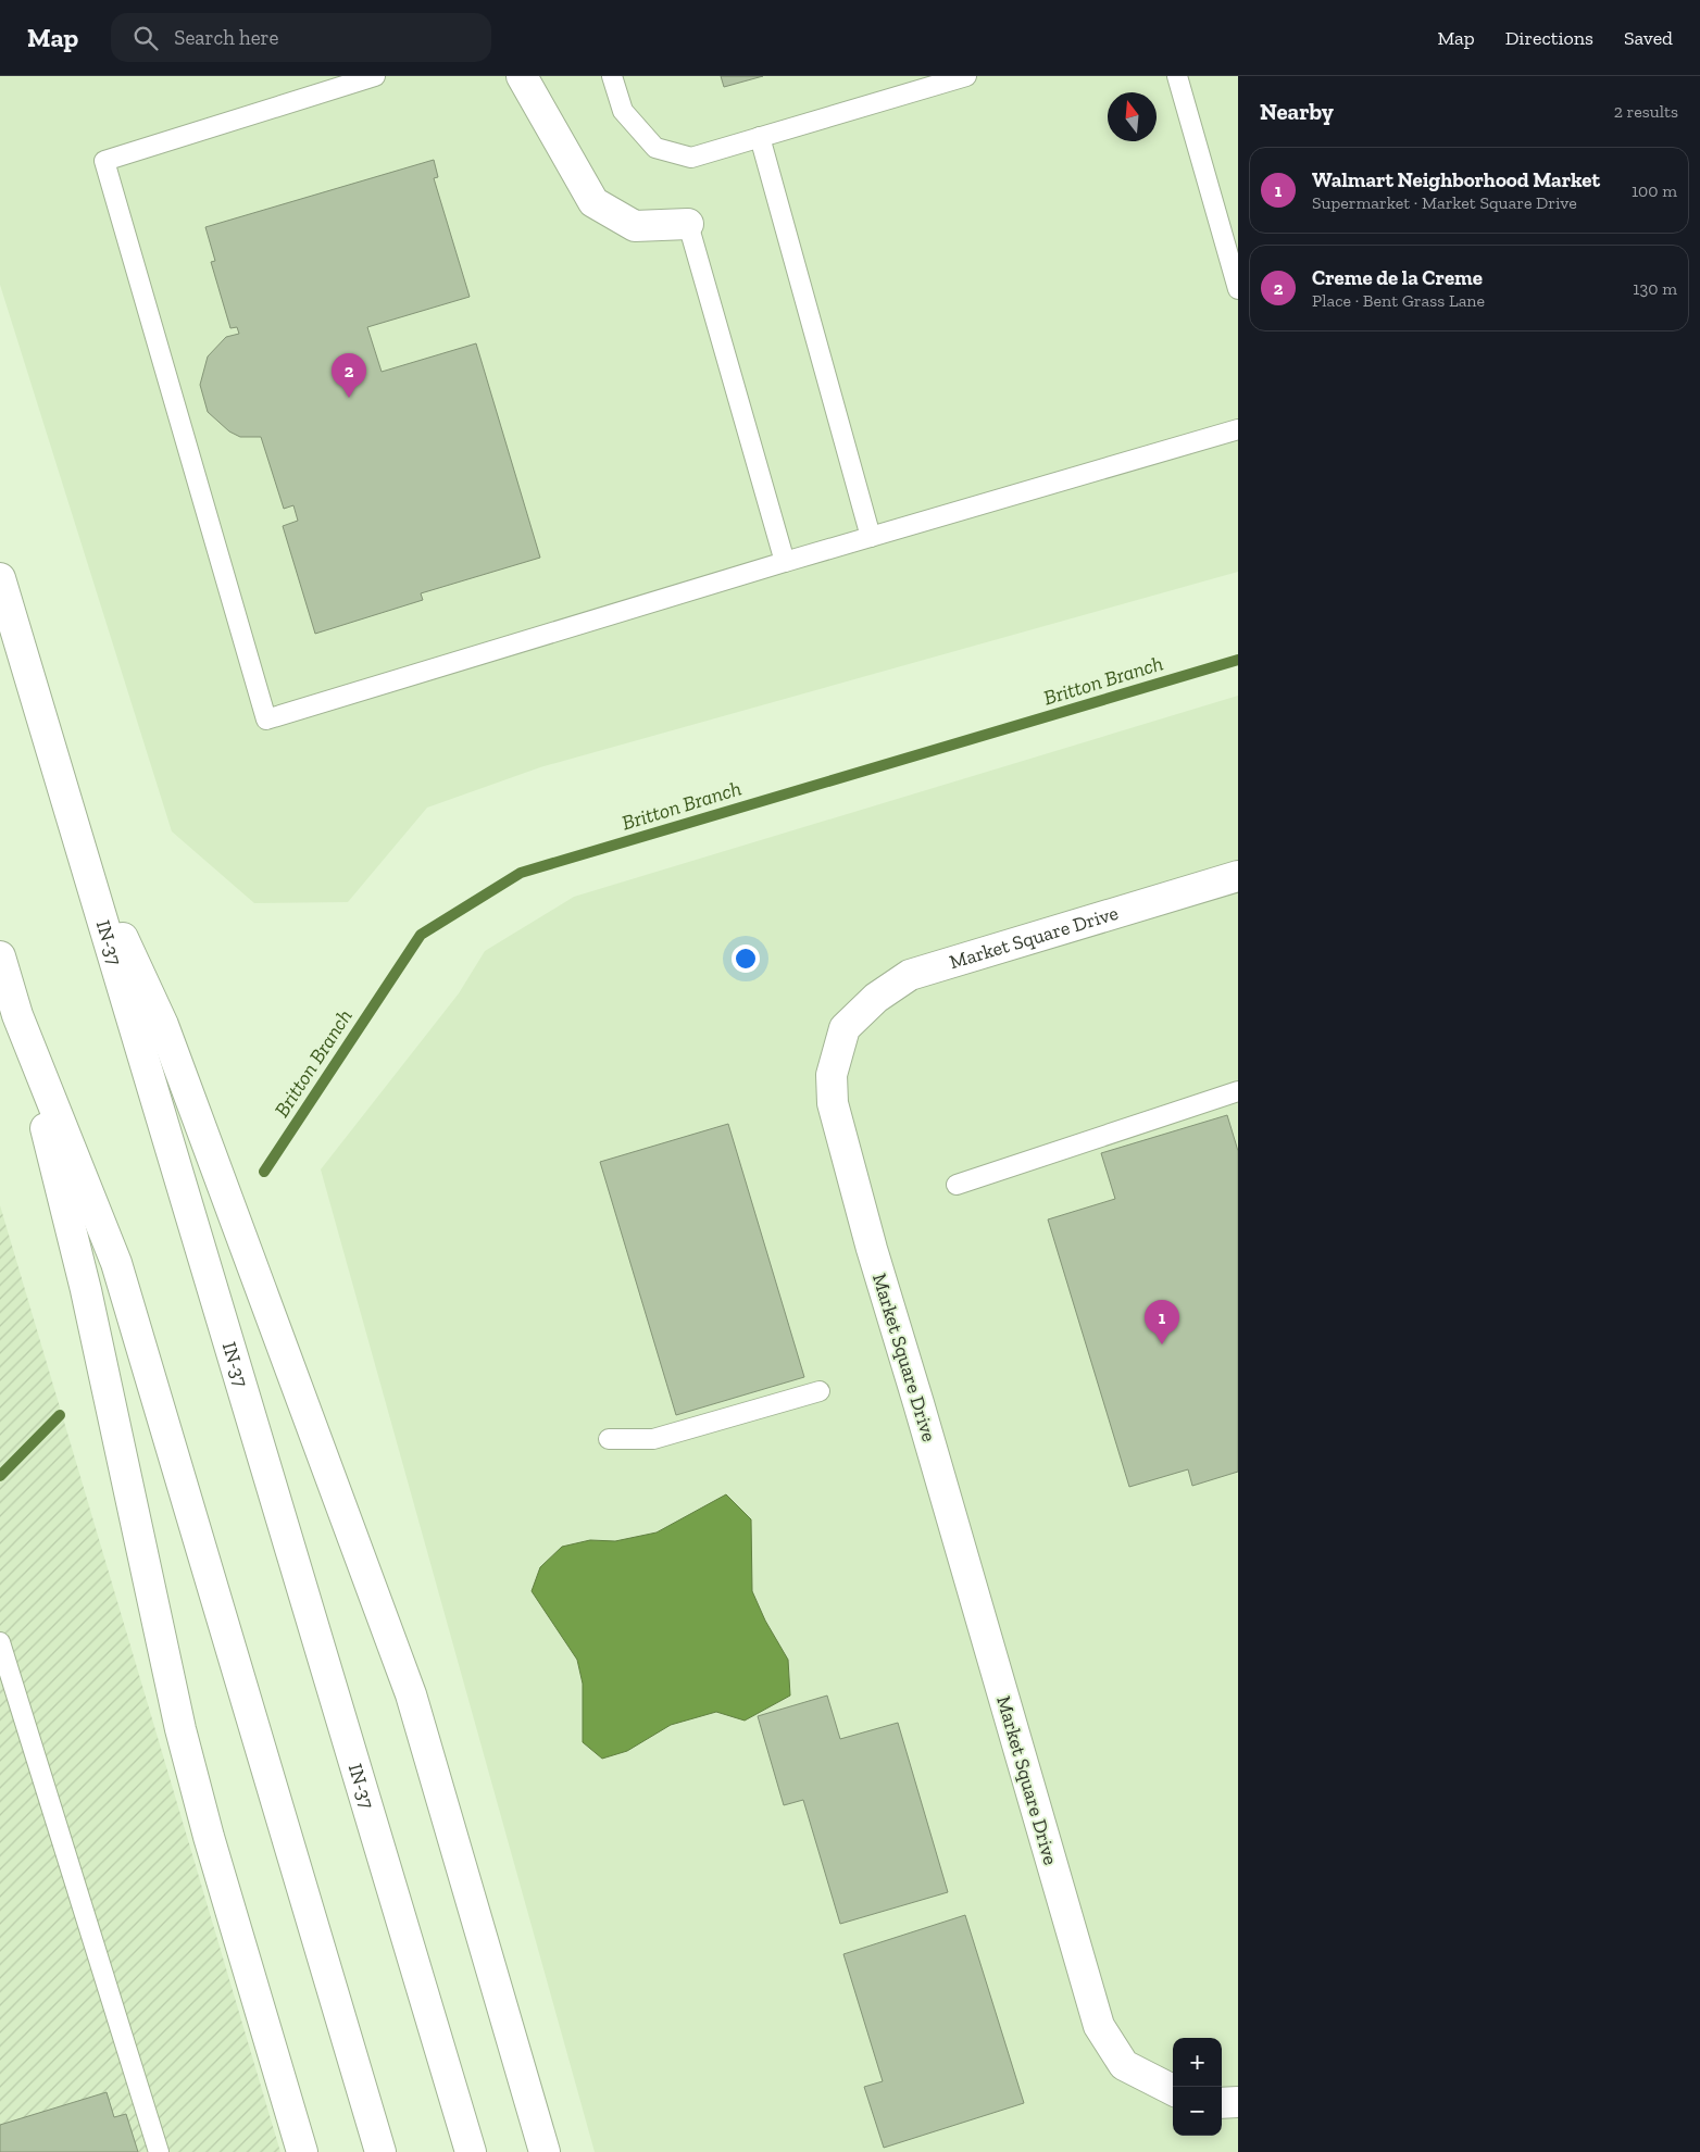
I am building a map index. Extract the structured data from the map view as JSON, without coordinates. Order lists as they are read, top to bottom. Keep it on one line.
{"streets":{"main road":["Market Square Drive","IN-37"]},"water":["Britton Branch"],"north":"top","page":{"header":"Map","search":"Search here","nav":["Map","Directions","Saved"],"heading":["Nearby","2 results"],"list":[{"mark":"1","name":"Walmart Neighborhood Market","note":"Supermarket · Market Square Drive","value":"100 m"},{"mark":"2","name":"Creme de la Creme","note":"Place · Bent Grass Lane","value":"130 m"}],"pins":["2","1"],"map_buttons":["+","−"]}}
